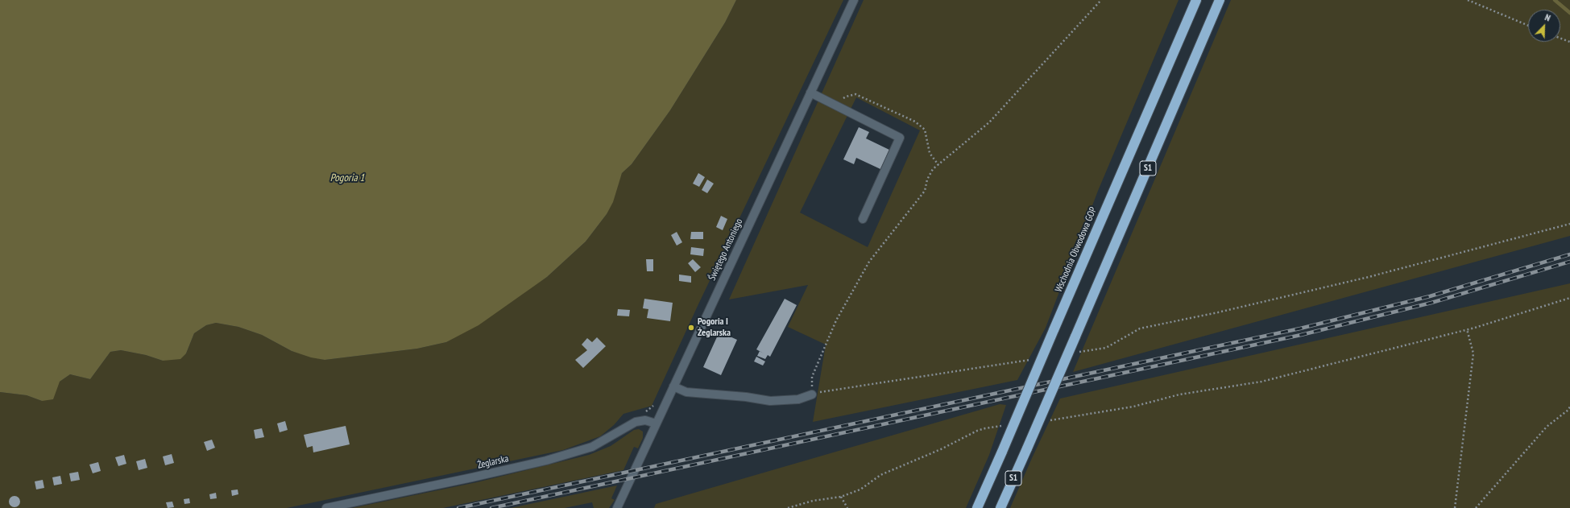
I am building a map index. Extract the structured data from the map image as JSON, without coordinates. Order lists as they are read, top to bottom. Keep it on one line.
{"streets":{"highway":["S1","Wschodnia Obwodowa GOP"],"street":["Świętego Antoniego","Żeglarska"]},"crossings":[["Świętego Antoniego","Żeglarska"]],"water":["Pogoria 1"],"places":["Pogoria I Żeglarska"],"north":"top right"}
